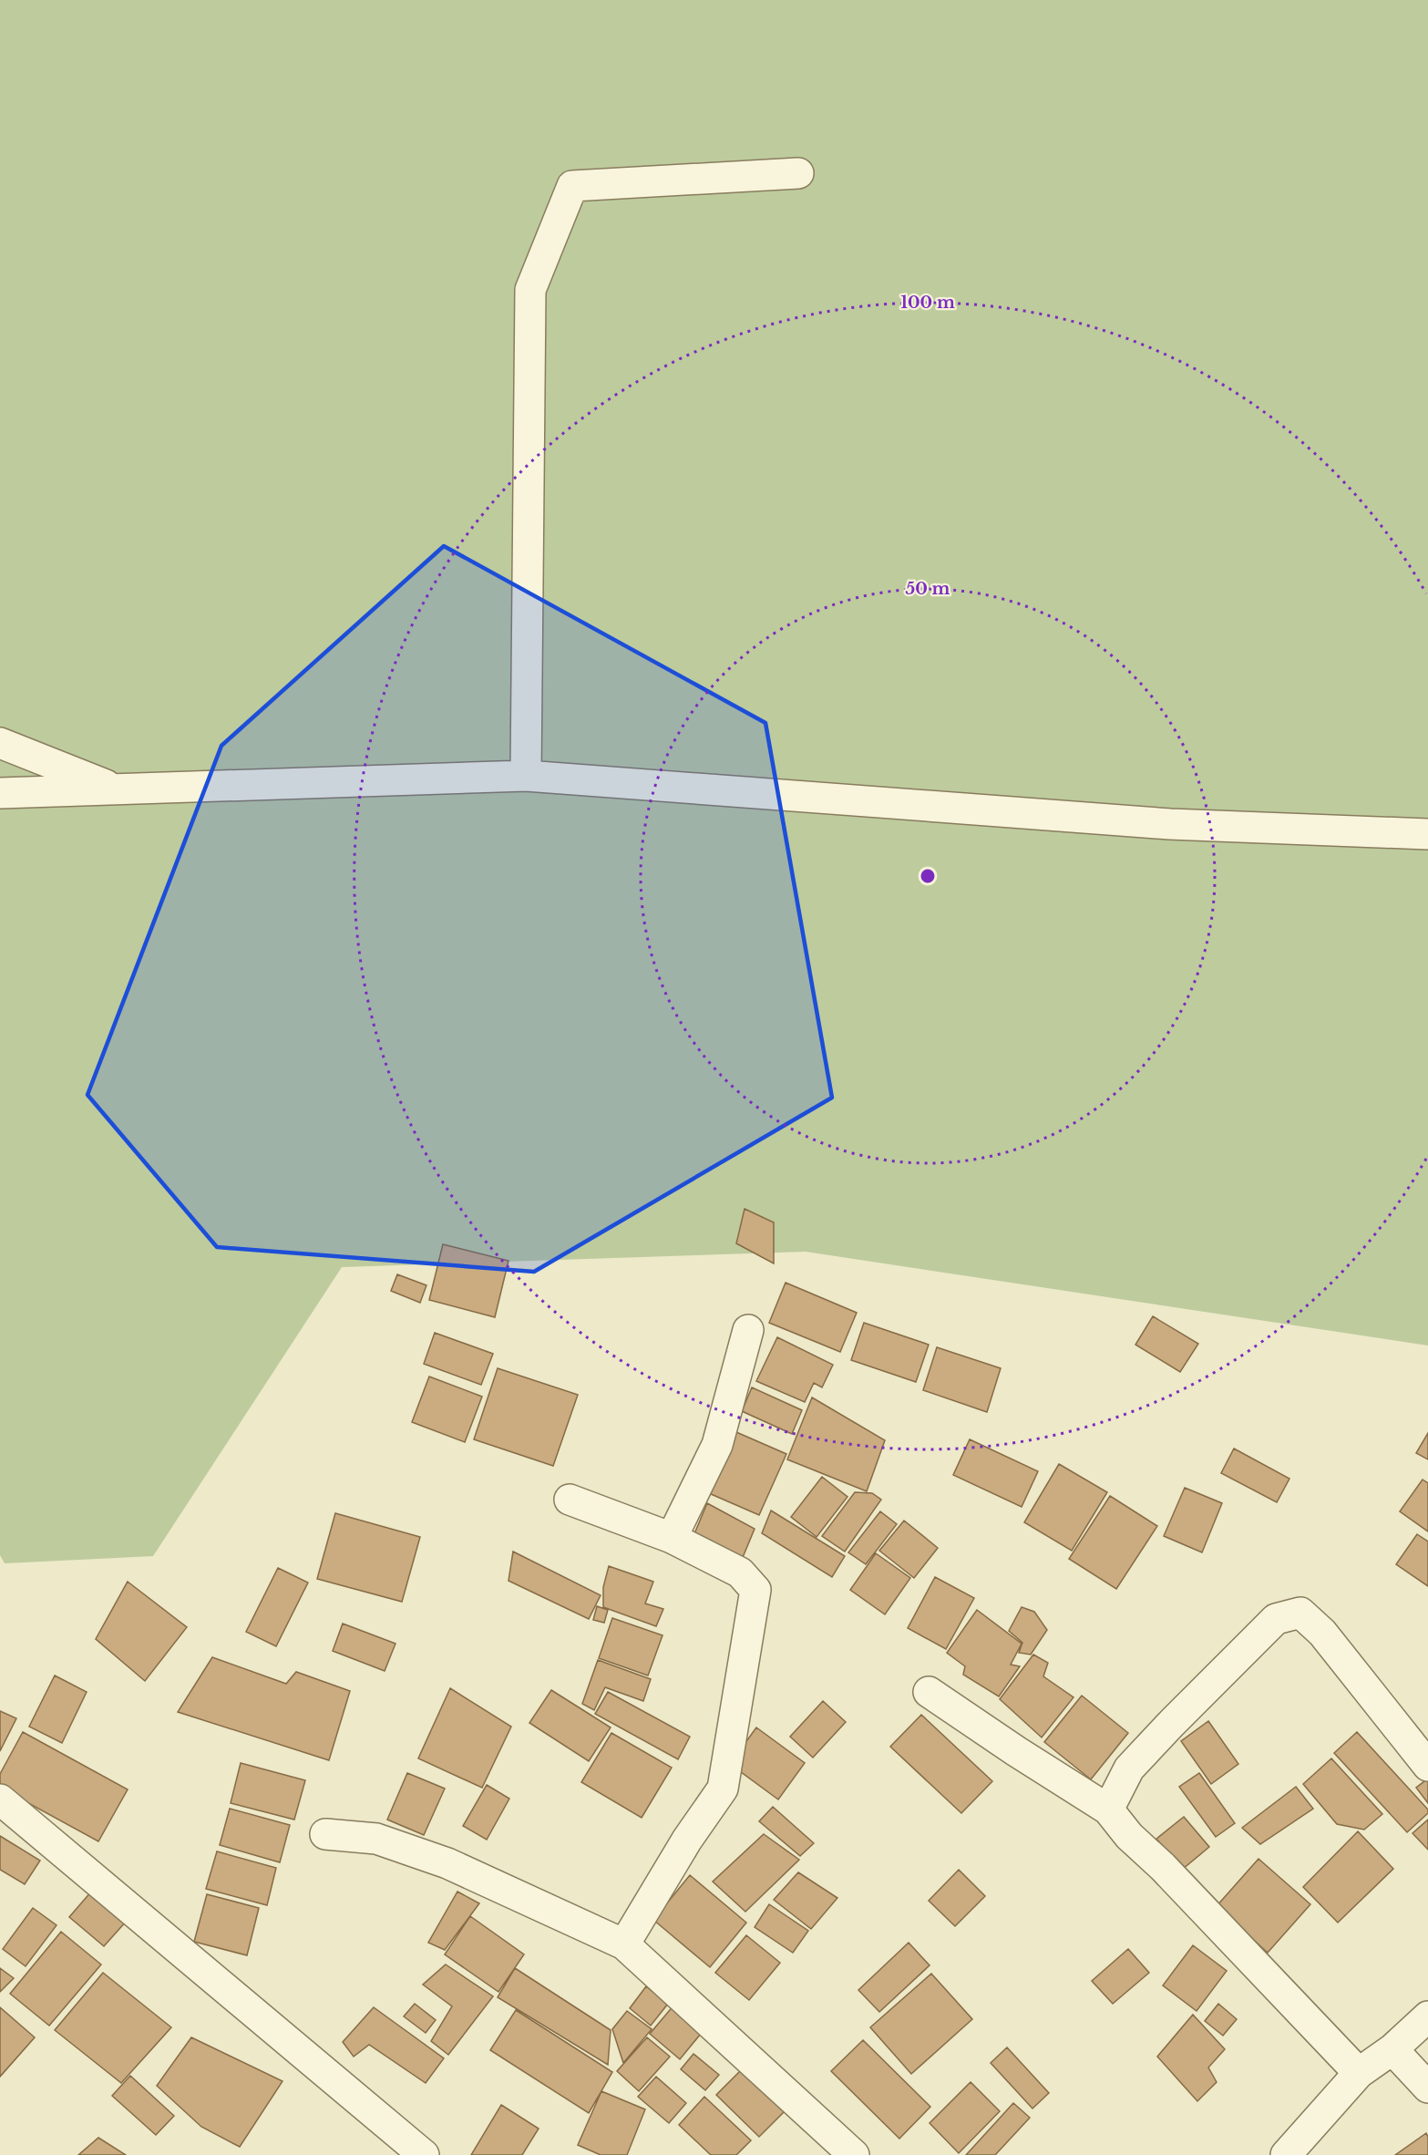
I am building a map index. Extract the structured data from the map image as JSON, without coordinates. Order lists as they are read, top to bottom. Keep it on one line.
{"rings":["100 m","50 m"]}
